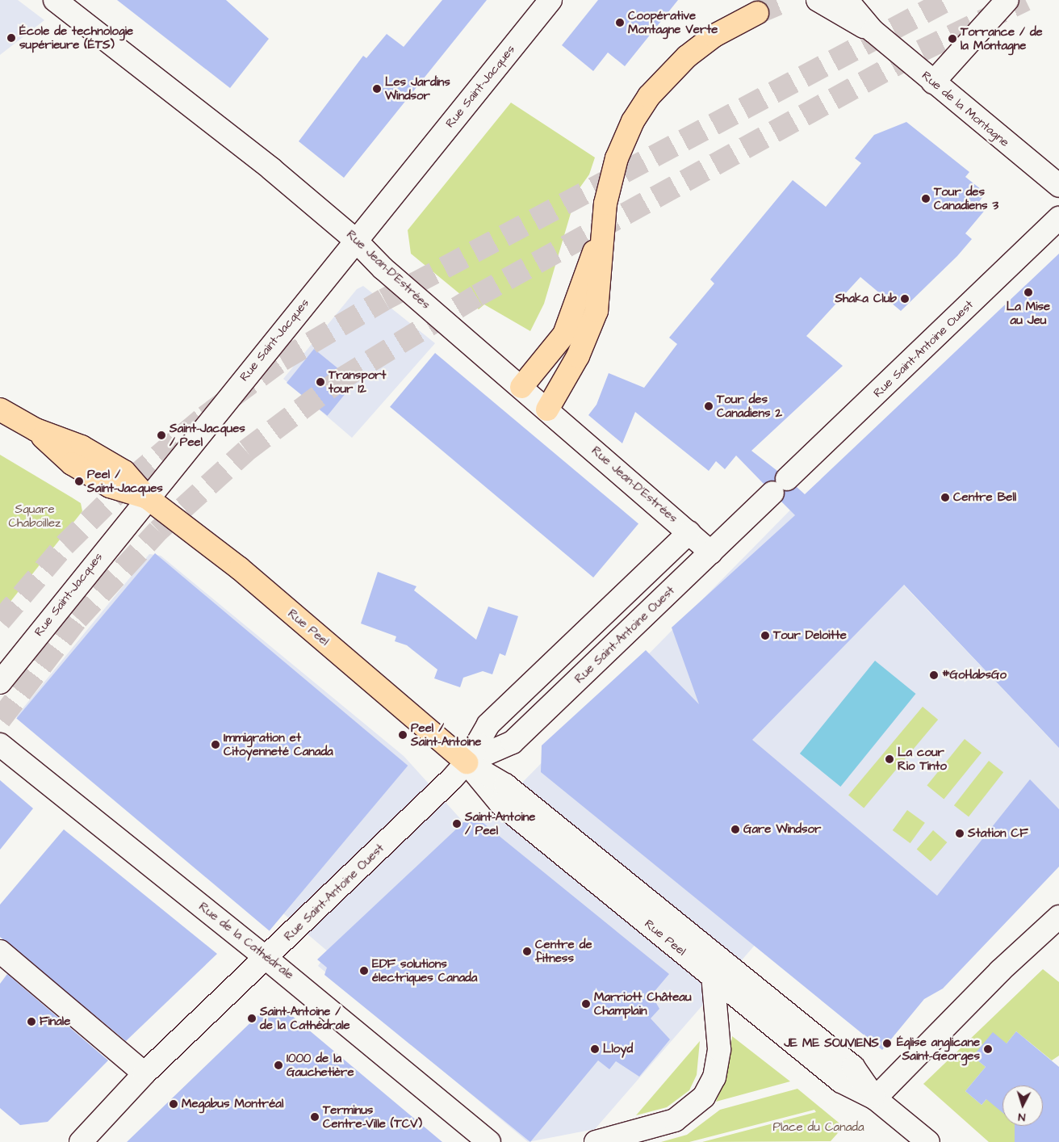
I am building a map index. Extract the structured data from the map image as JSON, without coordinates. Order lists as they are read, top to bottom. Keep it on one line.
{"streets":{"main road":["Rue Saint-Jacques","Rue de la Montagne","Rue Jean-D'Estrées","Rue Saint-Antoine Ouest","Rue Peel","Rue de la Cathédrale"]},"crossings":[["Rue Saint-Jacques","Rue Jean-D'Estrées"],["Rue Saint-Jacques","Rue Peel"],["Rue Jean-D'Estrées","Rue Saint-Antoine Ouest"],["Rue Saint-Antoine Ouest","Rue Peel"],["Rue Saint-Antoine Ouest","Rue de la Cathédrale"]],"parks":["Square Chaboillez","Place du Canada"],"places":["Coopérative Montagne Verte","École de technologie supérieure (ÉTS)","Torrance / de la Montagne","Les Jardins Windsor","Tour des Canadiens 3","La Mise au Jeu","Shaka Club","Transport tour 12","Tour des Canadiens 2","Saint-Jacques / Peel","Peel / Saint-Jacques","Centre Bell","Tour Deloitte","#GoHabsGo","Peel / Saint-Antoine","Immigration et Citoyenneté Canada","La cour Rio Tinto","Saint-Antoine / Peel","Gare Windsor","Station CF","Centre de fitness","EDF solutions électriques Canada","Marriott Château Champlain","Saint-Antoine / de la Cathédrale","Finale","JE ME SOUVIENS","Lloyd","Église anglicane Saint-Georges","1000 de la Gauchetière","Megabus Montréal","Terminus Centre-Ville (TCV)"],"north":"bottom"}
